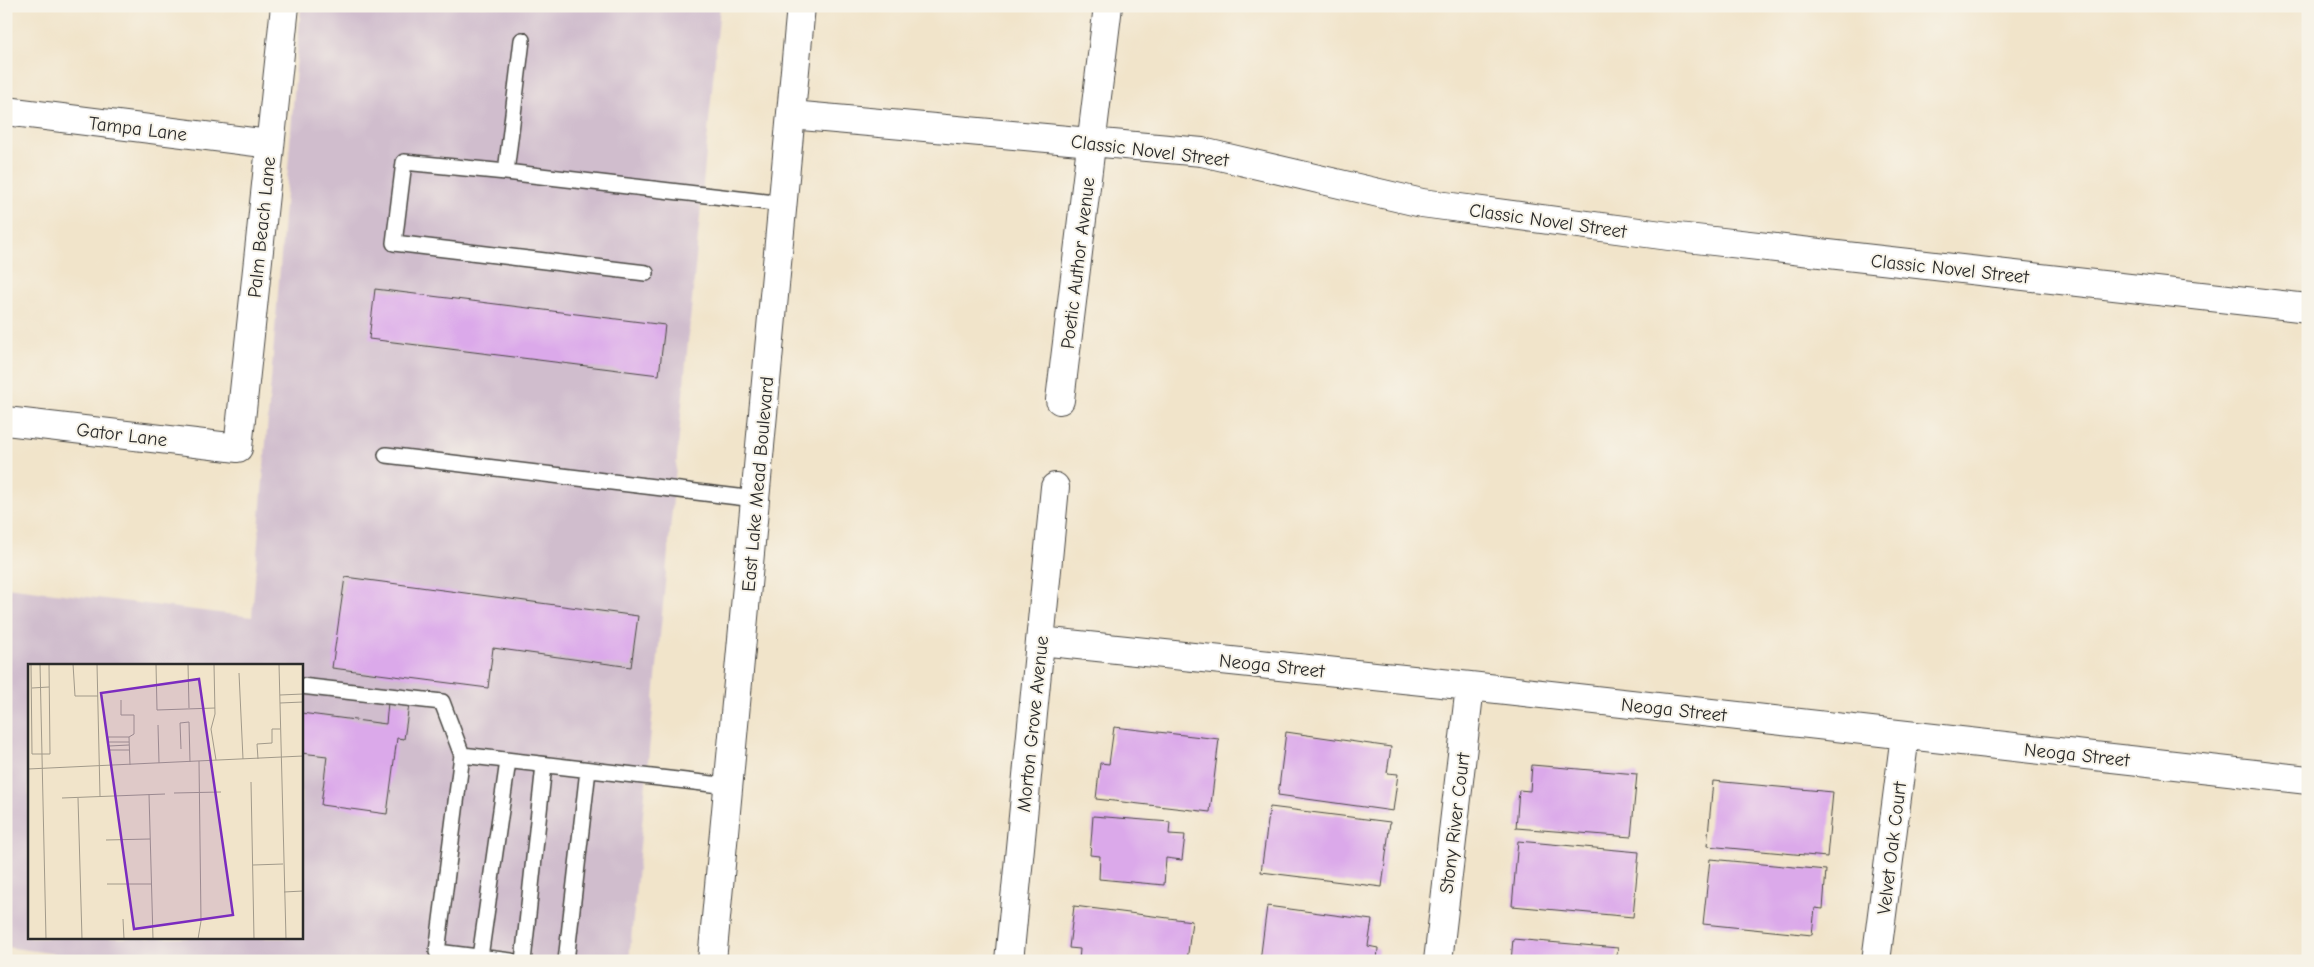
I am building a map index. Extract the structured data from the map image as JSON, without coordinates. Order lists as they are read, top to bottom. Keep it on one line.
{"streets":{"street":["Tampa Lane","Classic Novel Street","Palm Beach Lane","Poetic Author Avenue","Gator Lane","East Lake Mead Boulevard","Neoga Street","Morton Grove Avenue","Stony River Court","Velvet Oak Court"]},"crossings":[["Tampa Lane","Palm Beach Lane"],["Classic Novel Street","Poetic Author Avenue"],["Classic Novel Street","East Lake Mead Boulevard"],["Palm Beach Lane","Gator Lane"],["Neoga Street","Morton Grove Avenue"],["Neoga Street","Stony River Court"],["Neoga Street","Velvet Oak Court"]]}
